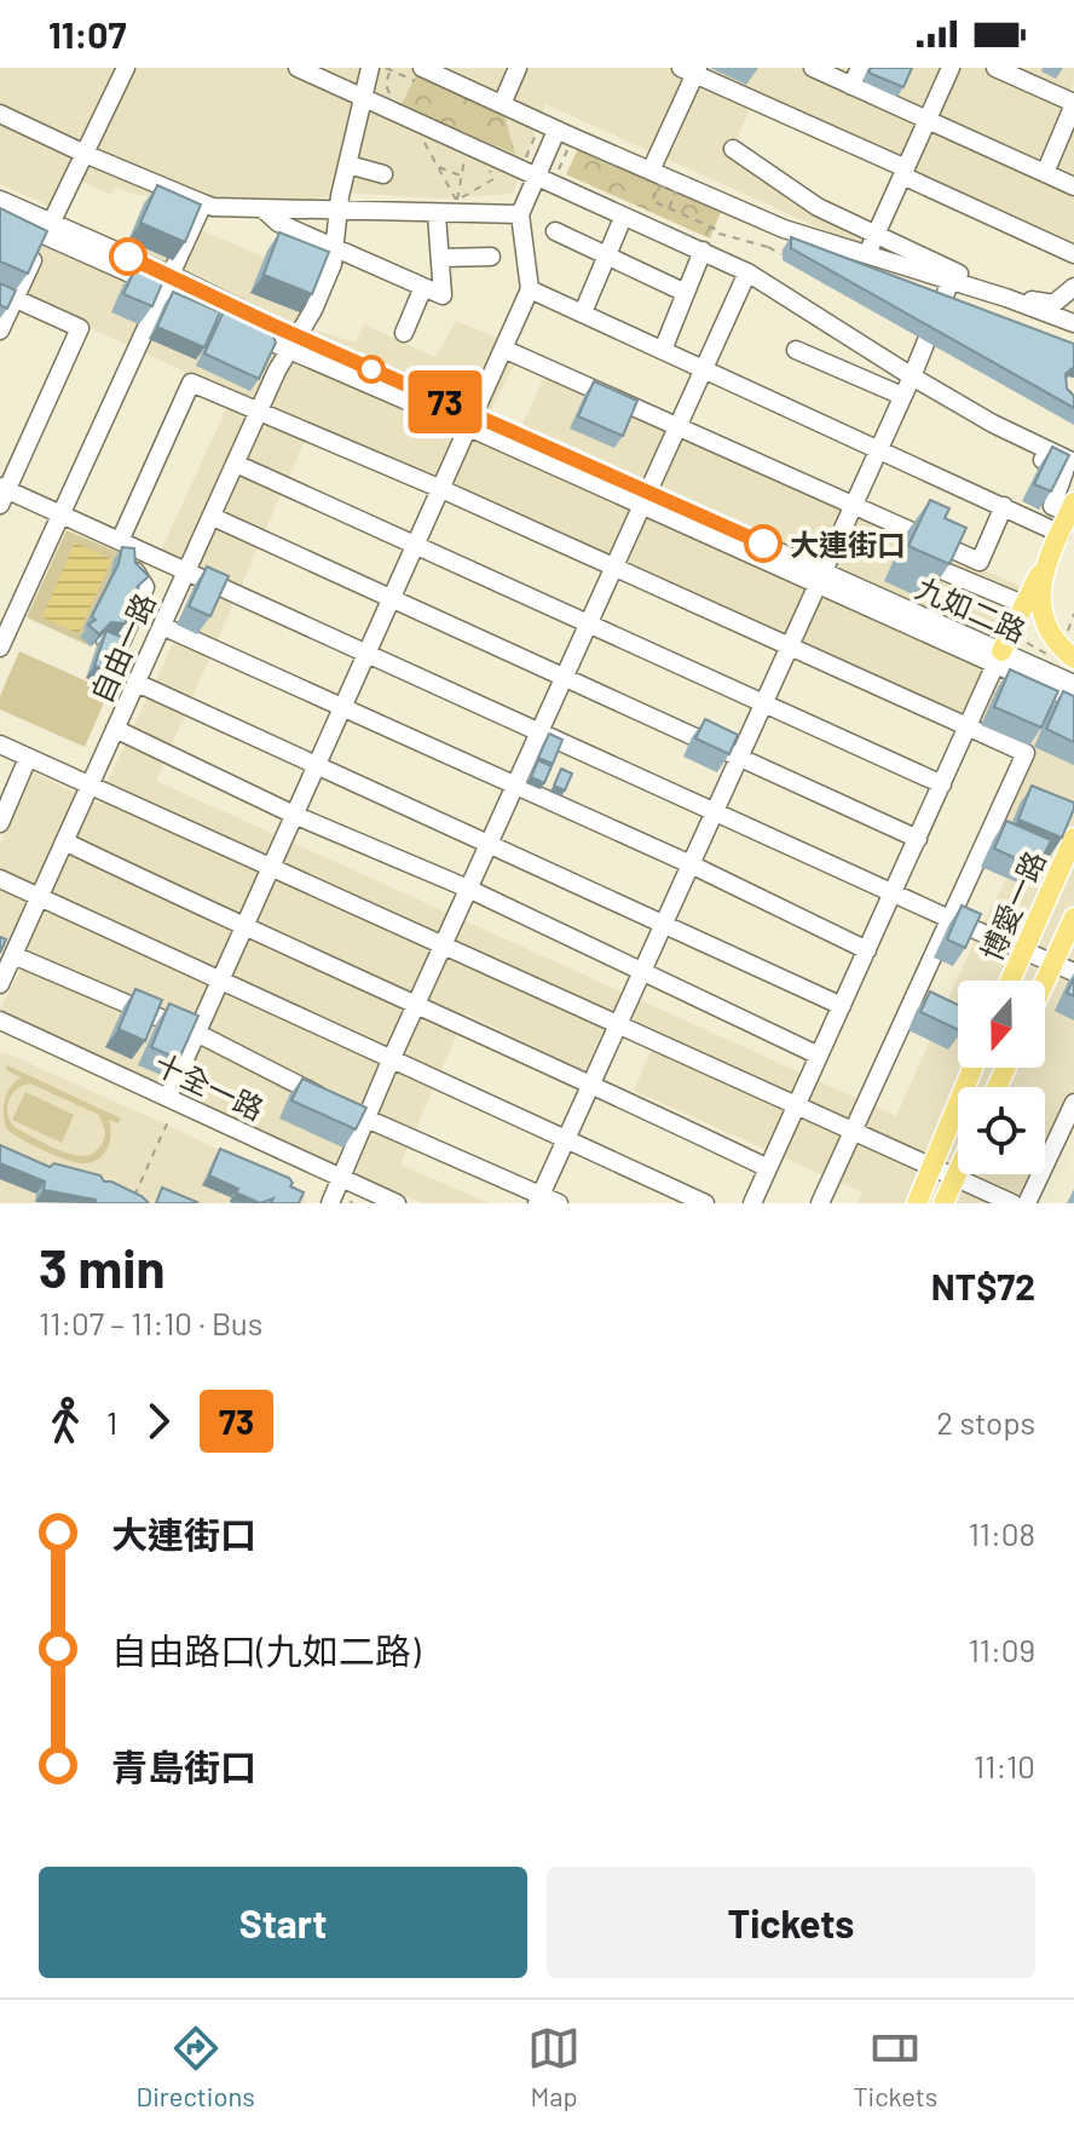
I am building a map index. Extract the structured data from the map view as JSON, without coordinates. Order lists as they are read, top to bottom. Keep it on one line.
{"streets":{"main road":["博愛一路"],"street":["九如二路","自由一路","十全一路"]},"crossings":[["九如二路","自由一路"]],"places":["大連街口"],"lines":["bus line 73"],"north":"bottom","page":{"status":"11:07","on_map":"73","heading":["3 min","11:07 – 11:10 · Bus","NT$72"],"legs":["1","73","2 stops"],"list":[{"name":"大連街口","value":"11:08"},{"name":"自由路口(九如二路)","value":"11:09"},{"name":"青島街口","value":"11:10"}],"buttons":["Start","Tickets"],"tabs":["Directions","Map","Tickets"]}}
